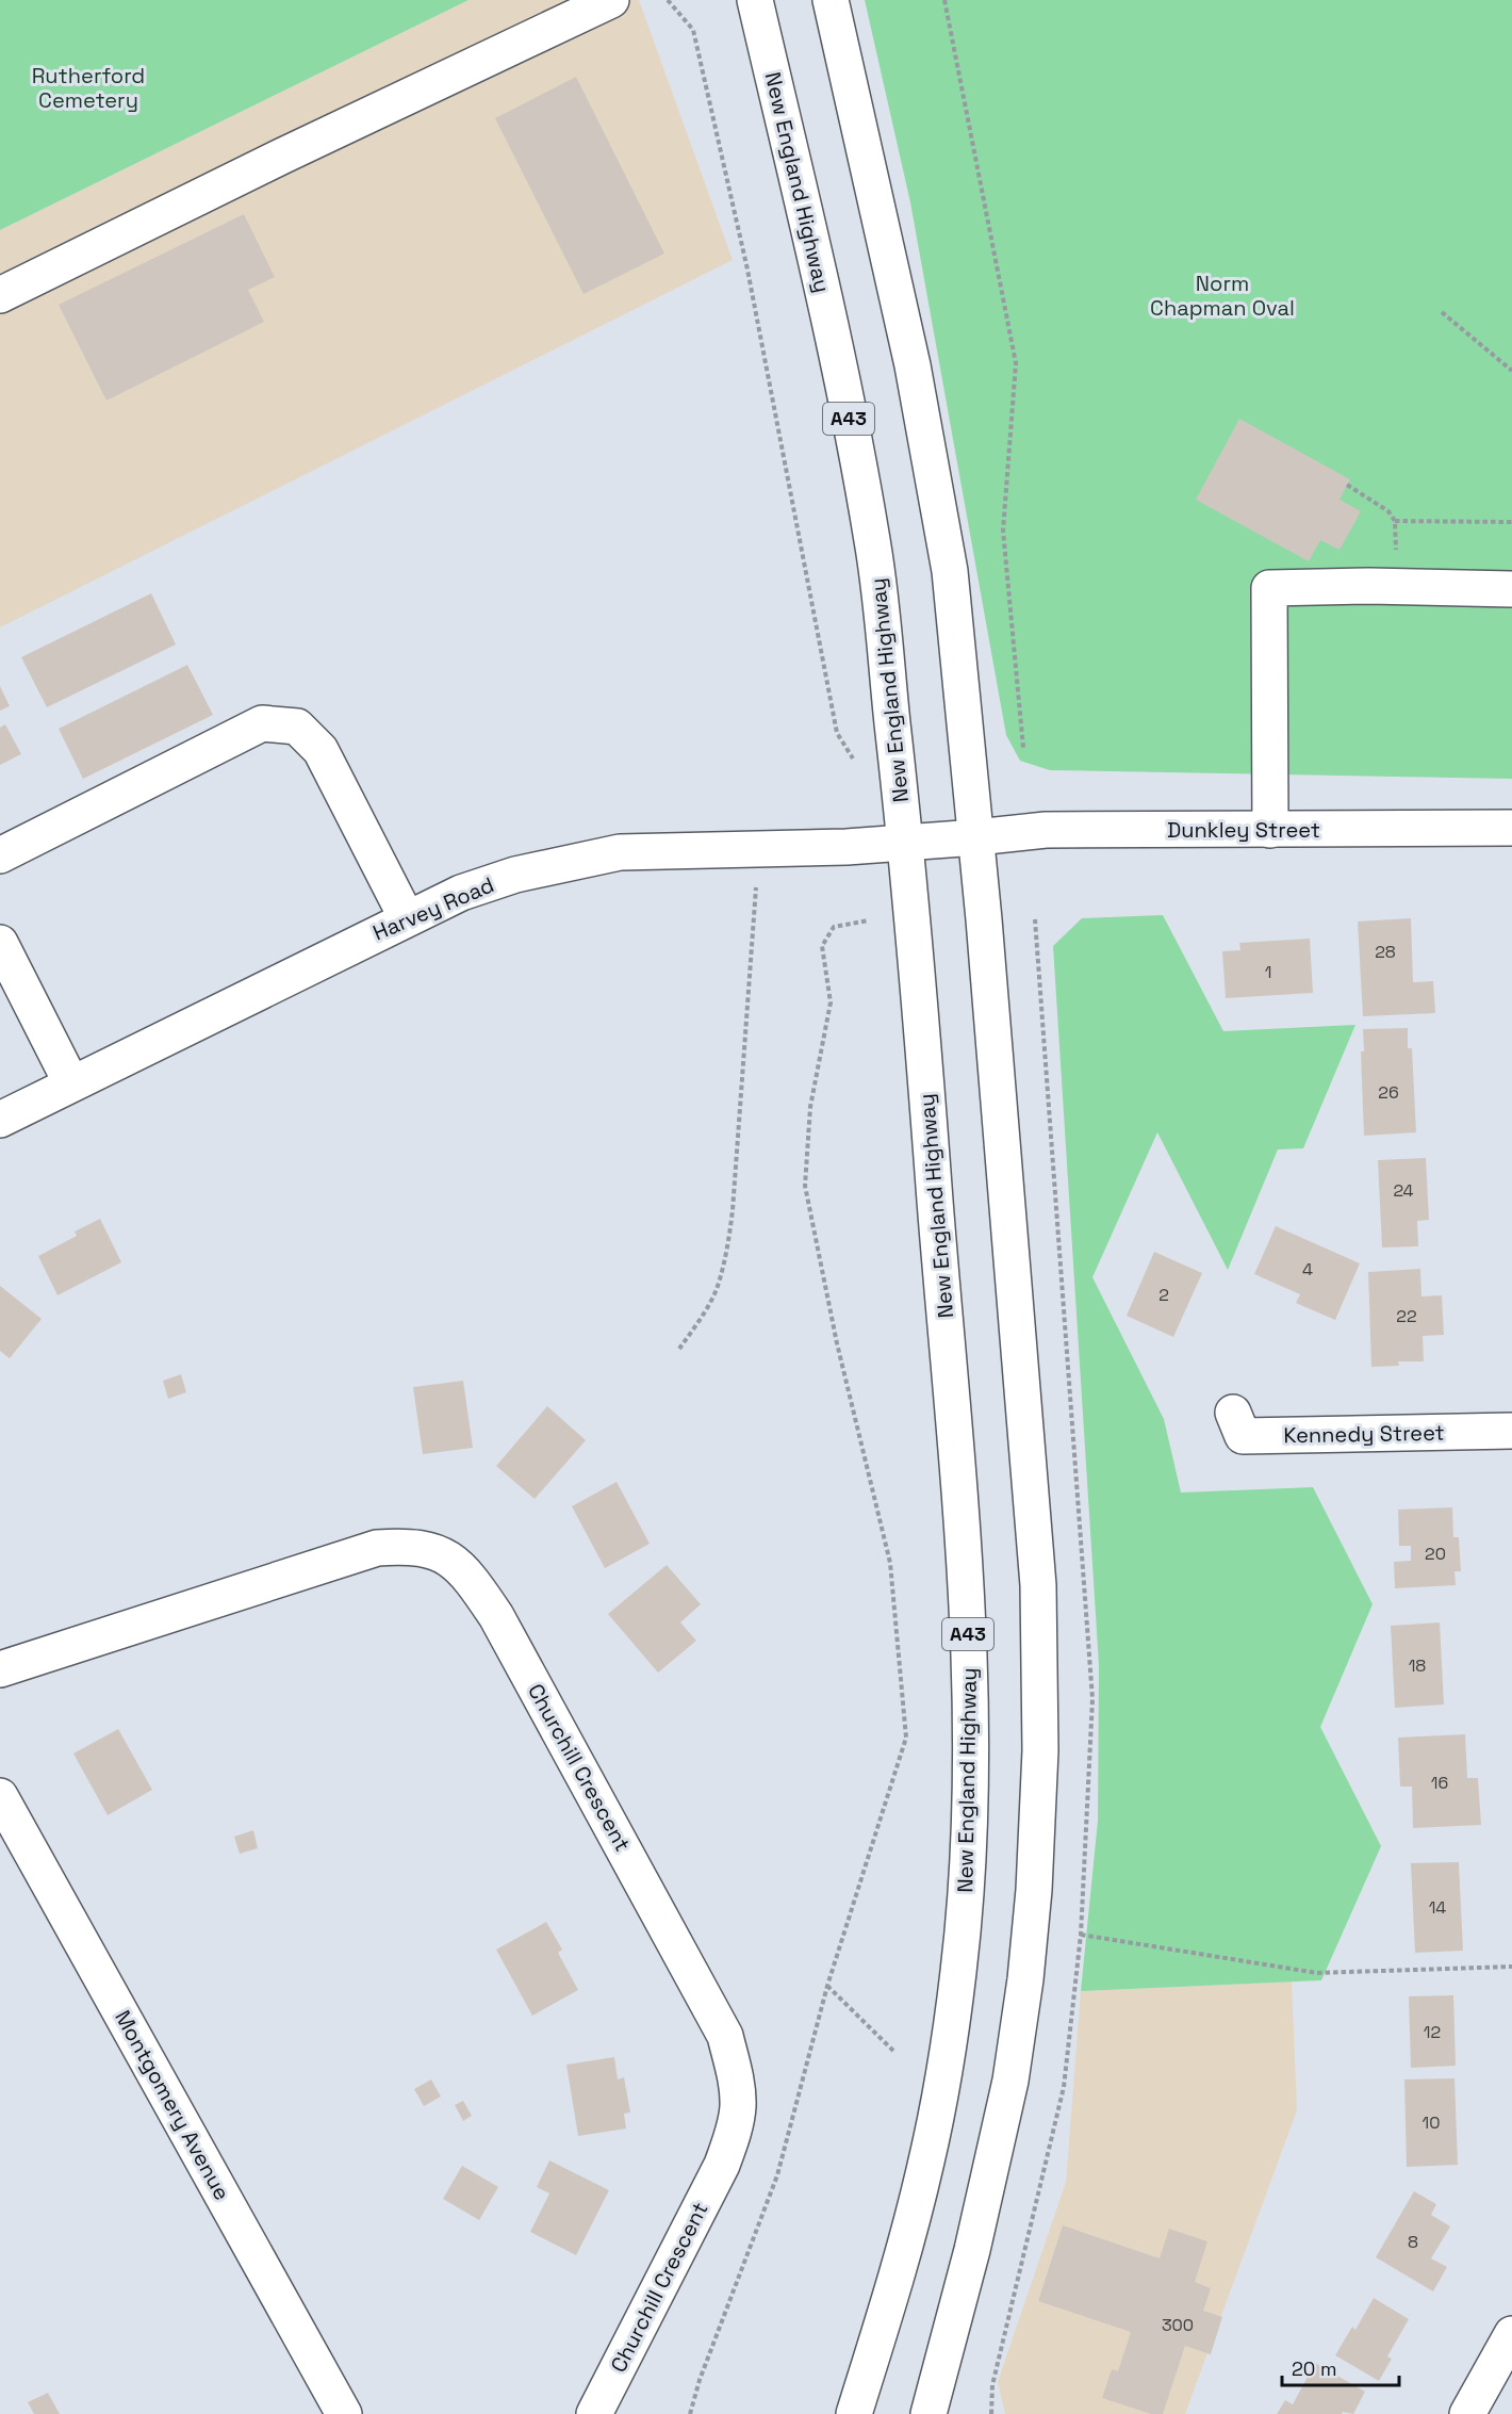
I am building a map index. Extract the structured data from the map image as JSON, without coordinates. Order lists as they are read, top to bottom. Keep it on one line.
{"streets":{"main road":["New England Highway","A43","Dunkley Street","Harvey Road","Kennedy Street","Churchill Crescent","Montgomery Avenue"]},"crossings":[["New England Highway","Dunkley Street"],["New England Highway","Harvey Road"],["Dunkley Street","Harvey Road"]],"parks":["Rutherford Cemetery","Norm Chapman Oval"],"house_numbers":["28","1","26","24","4","2","22","20","18","16","14","12","10","8","300"],"scale_bar":"20 m"}
